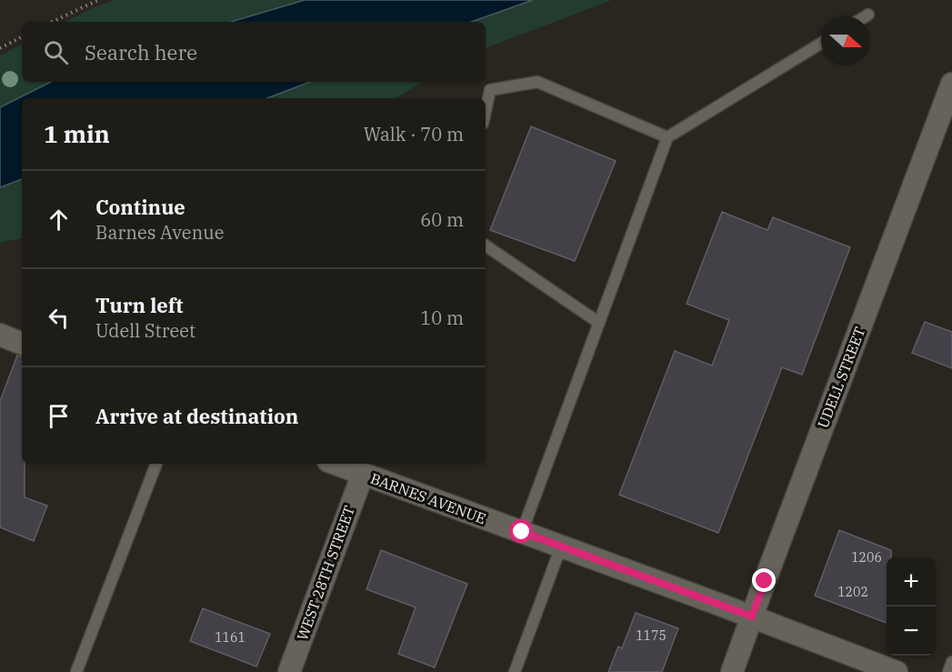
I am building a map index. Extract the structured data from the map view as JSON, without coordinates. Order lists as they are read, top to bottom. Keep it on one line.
{"streets":{"street":["UDELL STREET","BARNES AVENUE","WEST 28TH STREET"]},"crossings":[["UDELL STREET","BARNES AVENUE"],["BARNES AVENUE","WEST 28TH STREET"]],"house_numbers":["1206","1202","1175","1161"],"north":"right","page":{"search":"Search here","heading":["1 min","Walk · 70 m"],"list":[["Continue","Barnes Avenue","60 m"],["Turn left","Udell Street","10 m"],"Arrive at destination"],"map_buttons":["+","−"]}}
